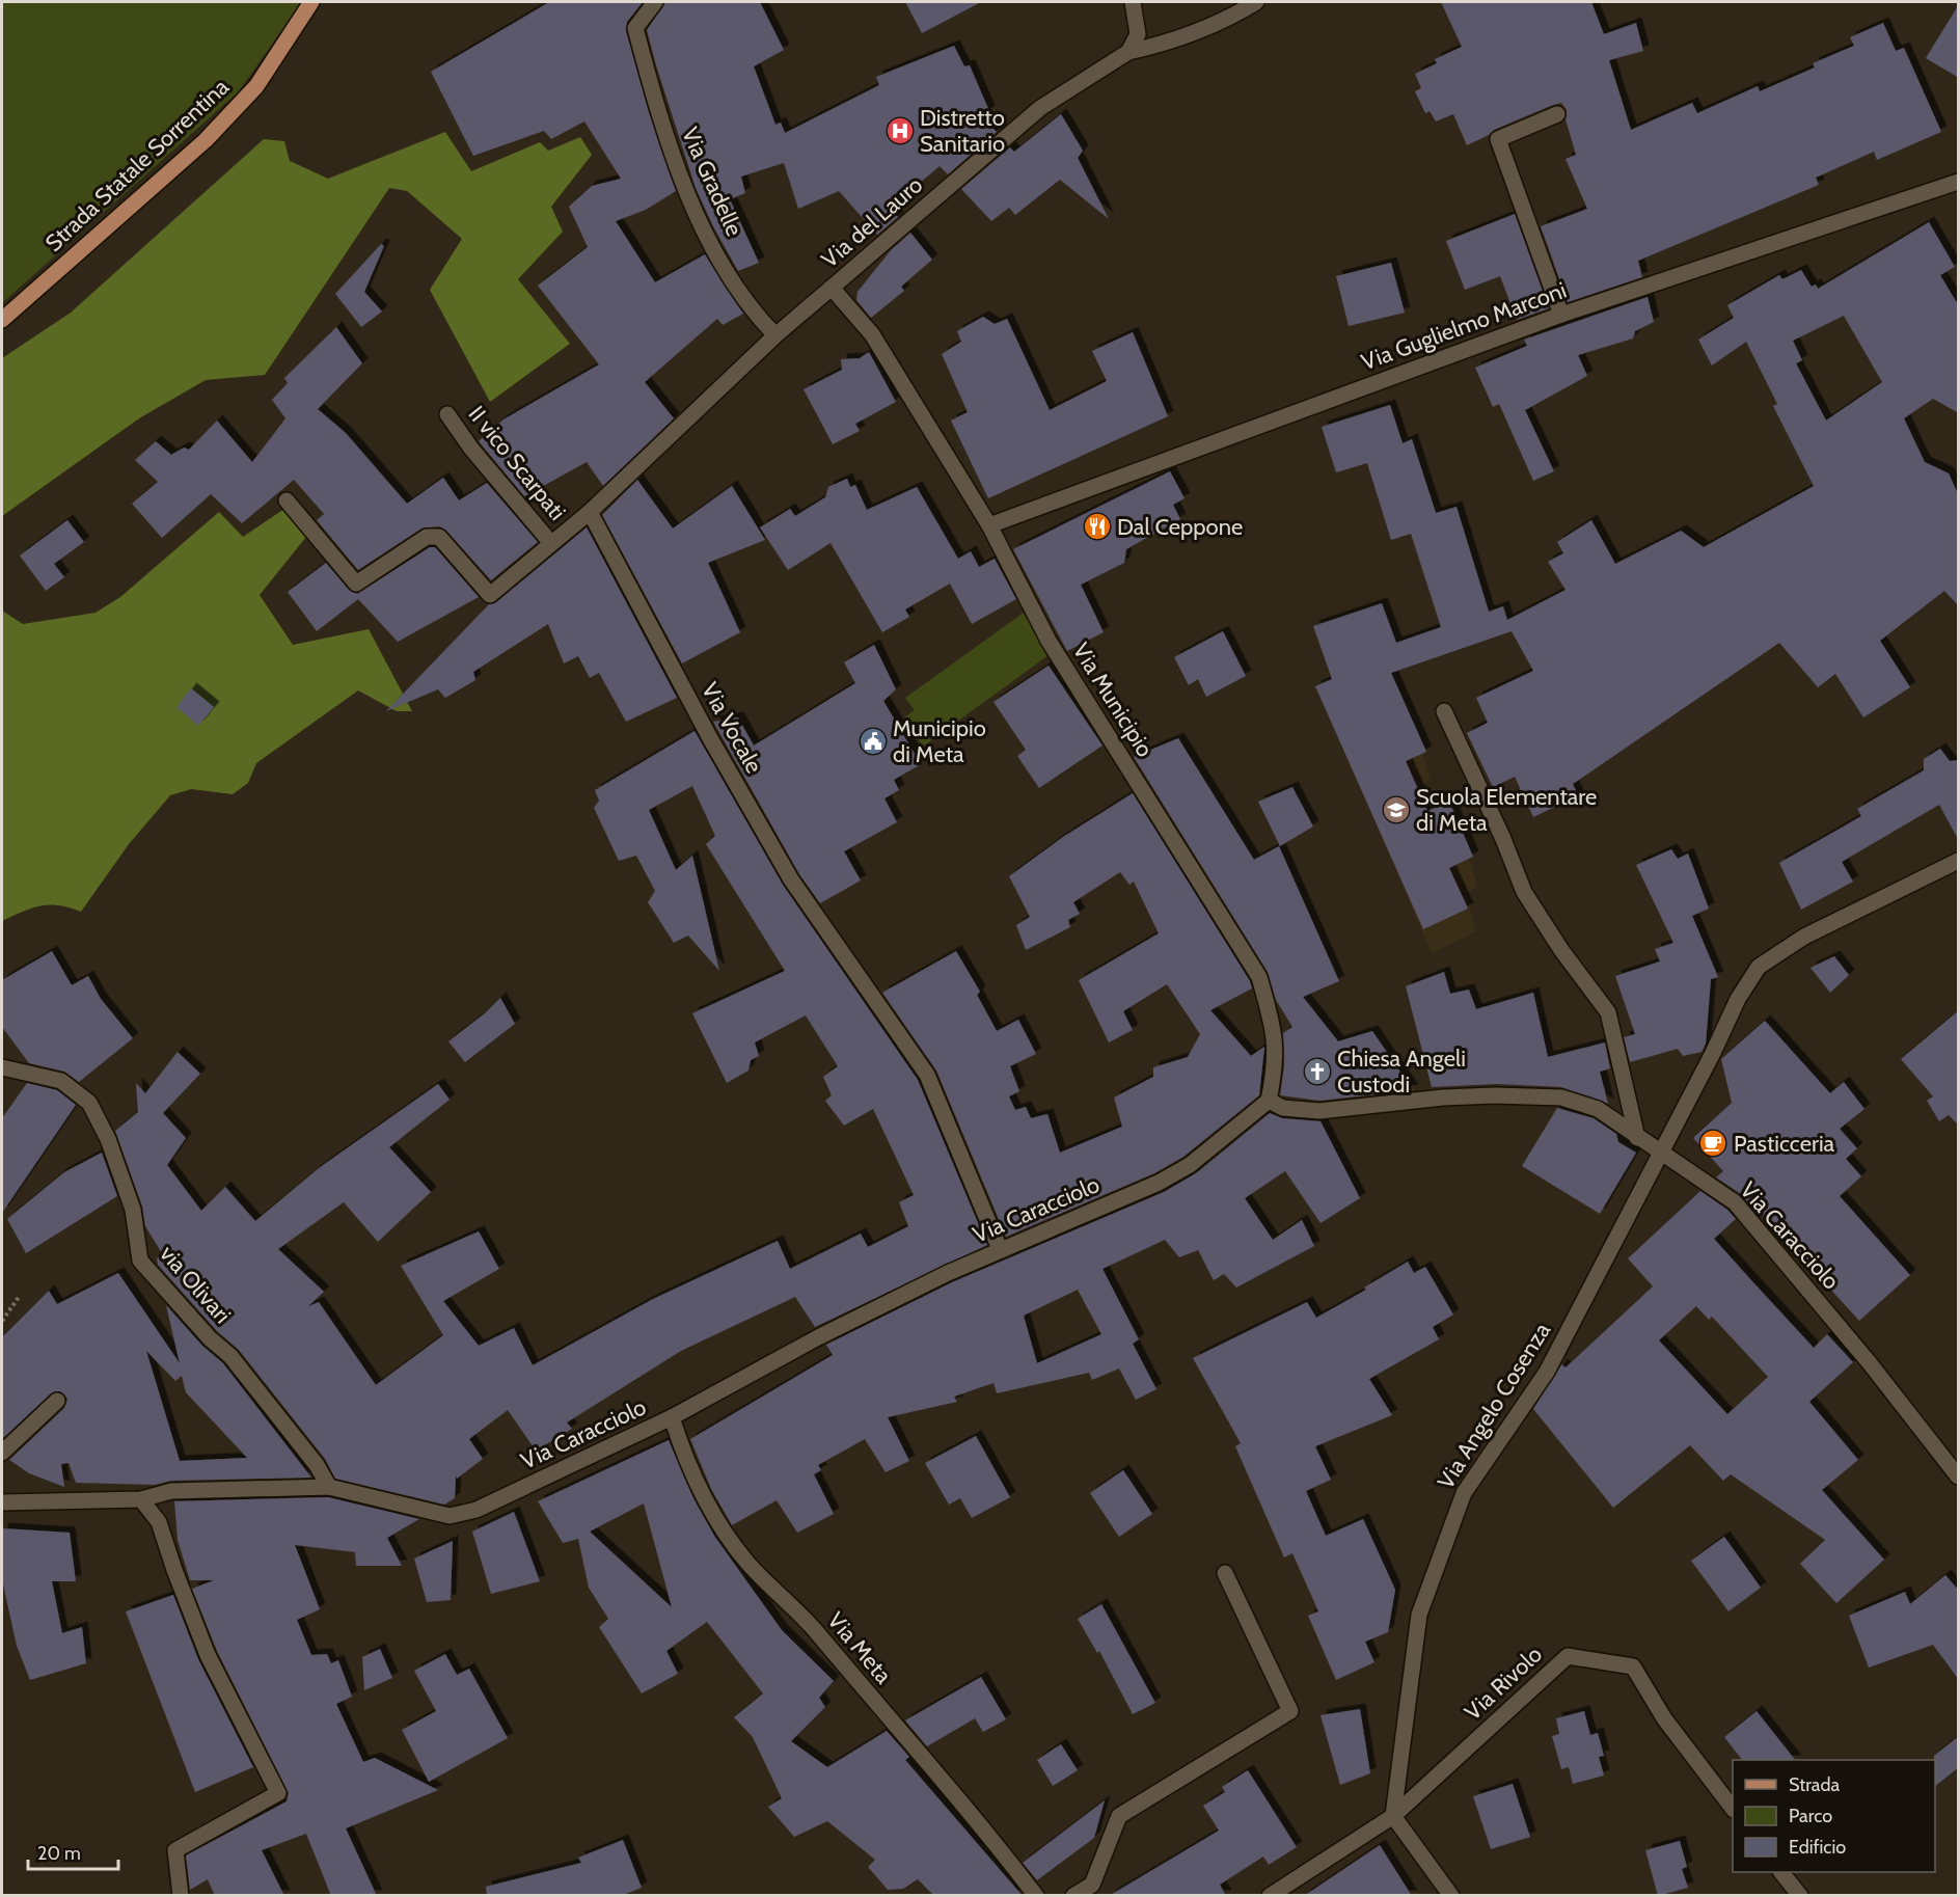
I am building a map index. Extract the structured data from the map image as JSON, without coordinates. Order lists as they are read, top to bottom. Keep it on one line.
{"streets":{"main road":["Strada Statale Sorrentina"],"street":["Via Gradelle","Via del Lauro","Via Guglielmo Marconi","II vico Scarpati","Via Municipio","Via Vocale","Via Caracciolo","via Olivari","Via Angelo Cosenza","Via Meta","Via Rivolo"]},"crossings":[["Via del Lauro","Via Municipio"],["Via Guglielmo Marconi","Via Municipio"],["Via Municipio","Via Caracciolo"],["Via Vocale","Via Caracciolo"],["Via Caracciolo","via Olivari"],["Via Caracciolo","Via Angelo Cosenza"],["Via Caracciolo","Via Meta"],["Via Angelo Cosenza","Via Rivolo"]],"places":{"hospital":["Distretto Sanitario"],"restaurant":["Dal Ceppone"],"public building":["Municipio di Meta"],"school or university":["Scuola Elementare di Meta"],"church":["Chiesa Angeli Custodi"],"cafe":["Pasticceria"]},"legend":["Strada","Parco","Edificio"],"scale_bar":"20 m"}
